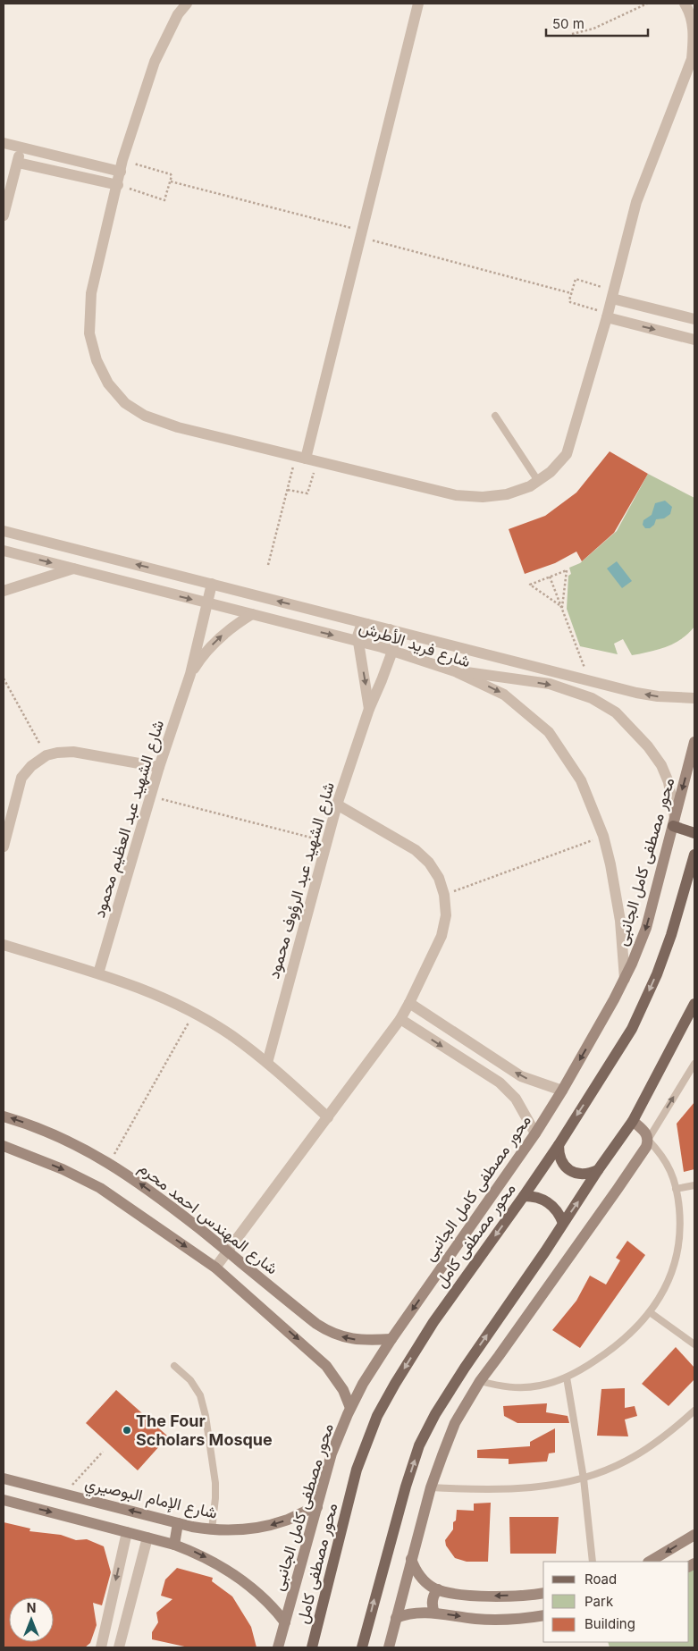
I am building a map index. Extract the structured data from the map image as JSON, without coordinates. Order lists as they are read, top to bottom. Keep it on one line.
{"streets":{"main road":["محور مصطفى كامل"],"street":["شارع فريد الأطرش","شارع الشهيد عبد العظيم محمود","محور مصطفى كامل الجانبى","شارع الشهيد عبد الرؤوف محمود","شارع المهندس احمد محرم","شارع الإمام البوصيري"]},"crossings":[["شارع فريد الأطرش","شارع الشهيد عبد العظيم محمود"],["شارع فريد الأطرش","محور مصطفى كامل الجانبى"],["شارع فريد الأطرش","شارع الشهيد عبد الرؤوف محمود"],["محور مصطفى كامل الجانبى","شارع المهندس احمد محرم"],["محور مصطفى كامل الجانبى","شارع الإمام البوصيري"]],"places":["The Four Scholars Mosque"],"legend":["Road","Park","Building"],"scale_bar":"50 m","north":"top"}
